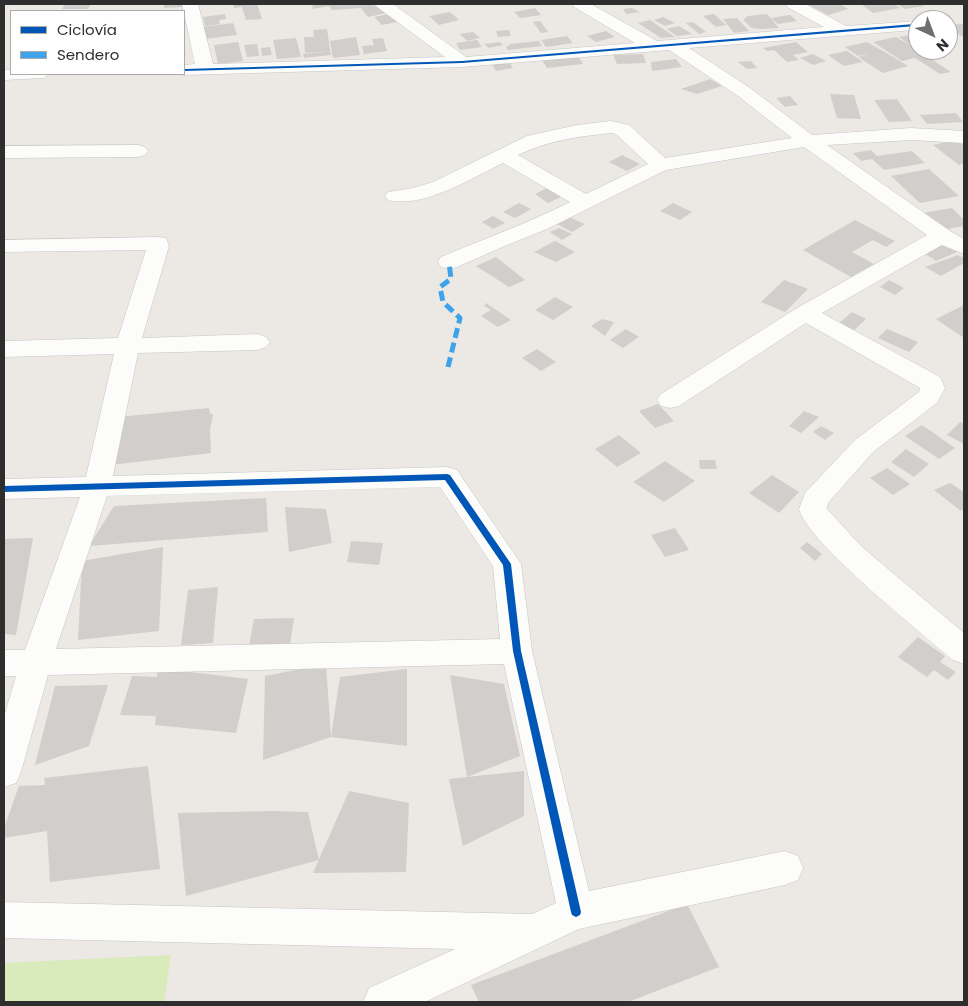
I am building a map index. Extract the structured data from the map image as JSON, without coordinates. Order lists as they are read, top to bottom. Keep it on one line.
{"legend":["Ciclovía","Sendero"],"north":"bottom right"}
